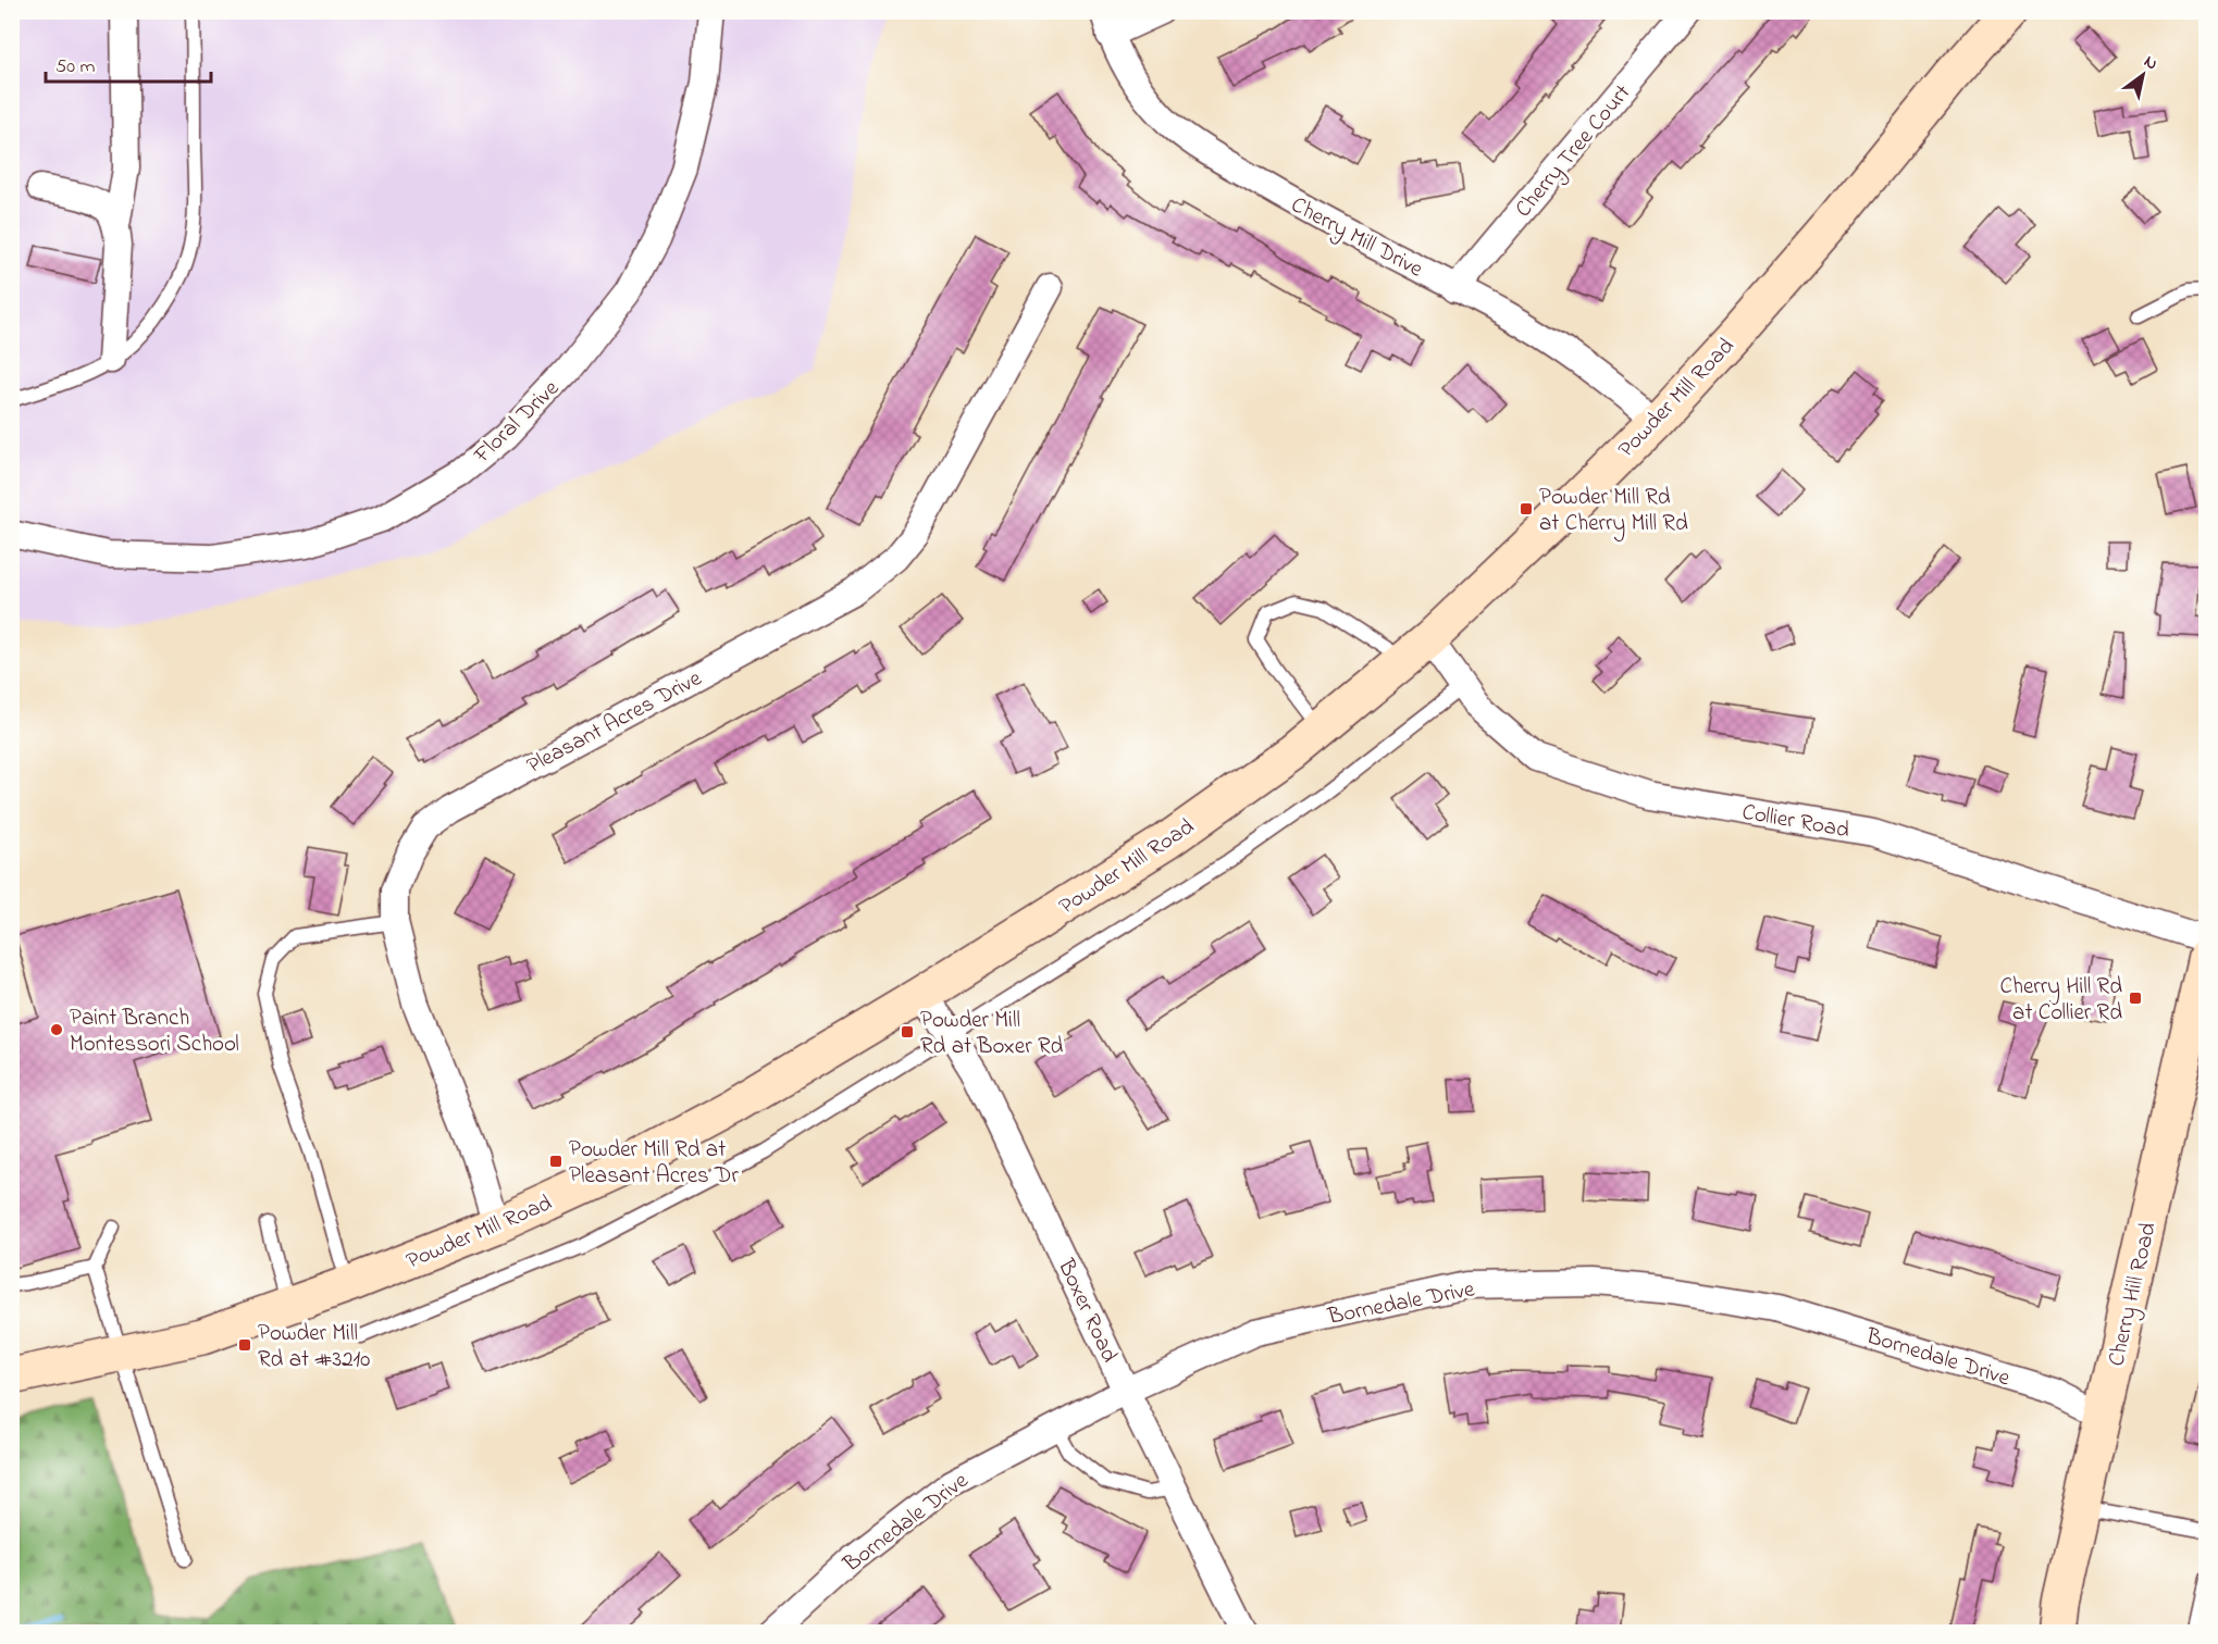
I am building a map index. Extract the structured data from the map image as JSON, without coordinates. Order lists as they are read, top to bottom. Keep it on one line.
{"streets":{"main road":["Powder Mill Road","Cherry Hill Road"],"street":["Cherry Tree Court","Cherry Mill Drive","Floral Drive","Pleasant Acres Drive","Collier Road","Bornedale Drive","Boxer Road"]},"crossings":[["Cherry Tree Court","Cherry Mill Drive"],["Cherry Mill Drive","Powder Mill Road"],["Powder Mill Road","Pleasant Acres Drive"],["Powder Mill Road","Collier Road"],["Powder Mill Road","Boxer Road"],["Cherry Hill Road","Bornedale Drive"],["Bornedale Drive","Boxer Road"]],"places":{"transit":["Powder Mill Rd at Cherry Mill Rd","Cherry Hill Rd at Collier Rd","Powder Mill Rd at Boxer Rd","Powder Mill Rd at Pleasant Acres Dr","Powder Mill Rd at #3210"],"other":["Paint Branch Montessori School"]},"scale_bar":"50 m","north":"top right"}
